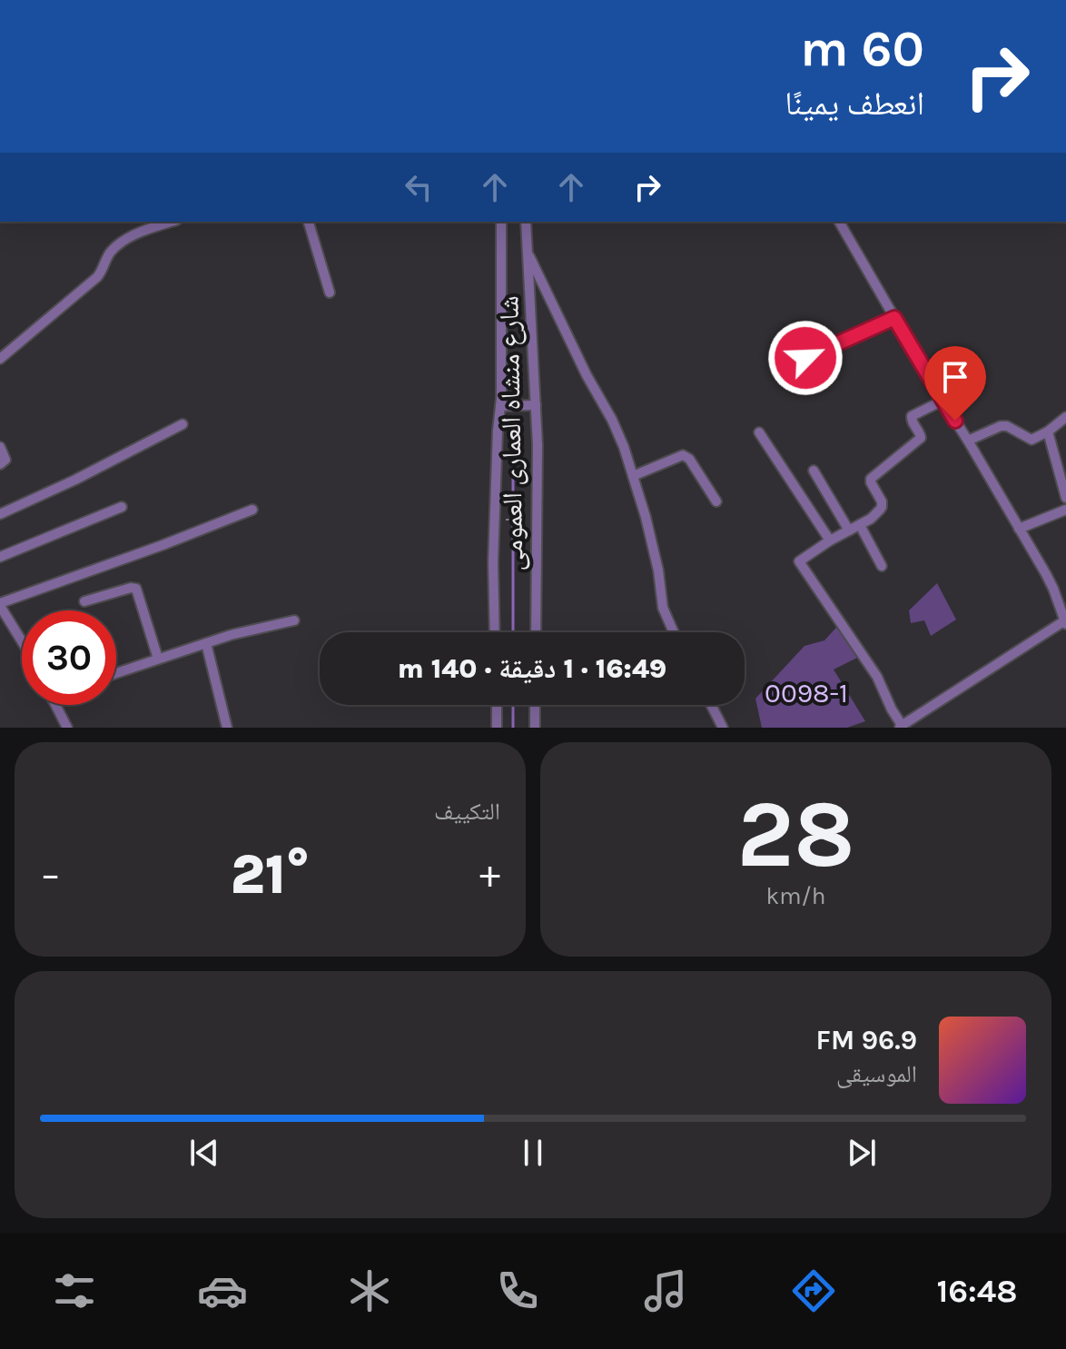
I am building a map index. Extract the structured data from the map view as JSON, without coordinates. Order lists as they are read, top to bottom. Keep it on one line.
{"streets":{"street":["شارع منشاه العمارى العمومى"]},"parks":["0098-1"],"page":{"turn":["60 m","انعطف يمينًا"],"limit":"30","trip":"16:49 · 1 دقيقة · 140 m","tile":[["28","km/h"],"التكييف"],"heat":["−","21°","+"],"song":["96.9 FM","الموسيقى"],"tabs":"16:48"}}
